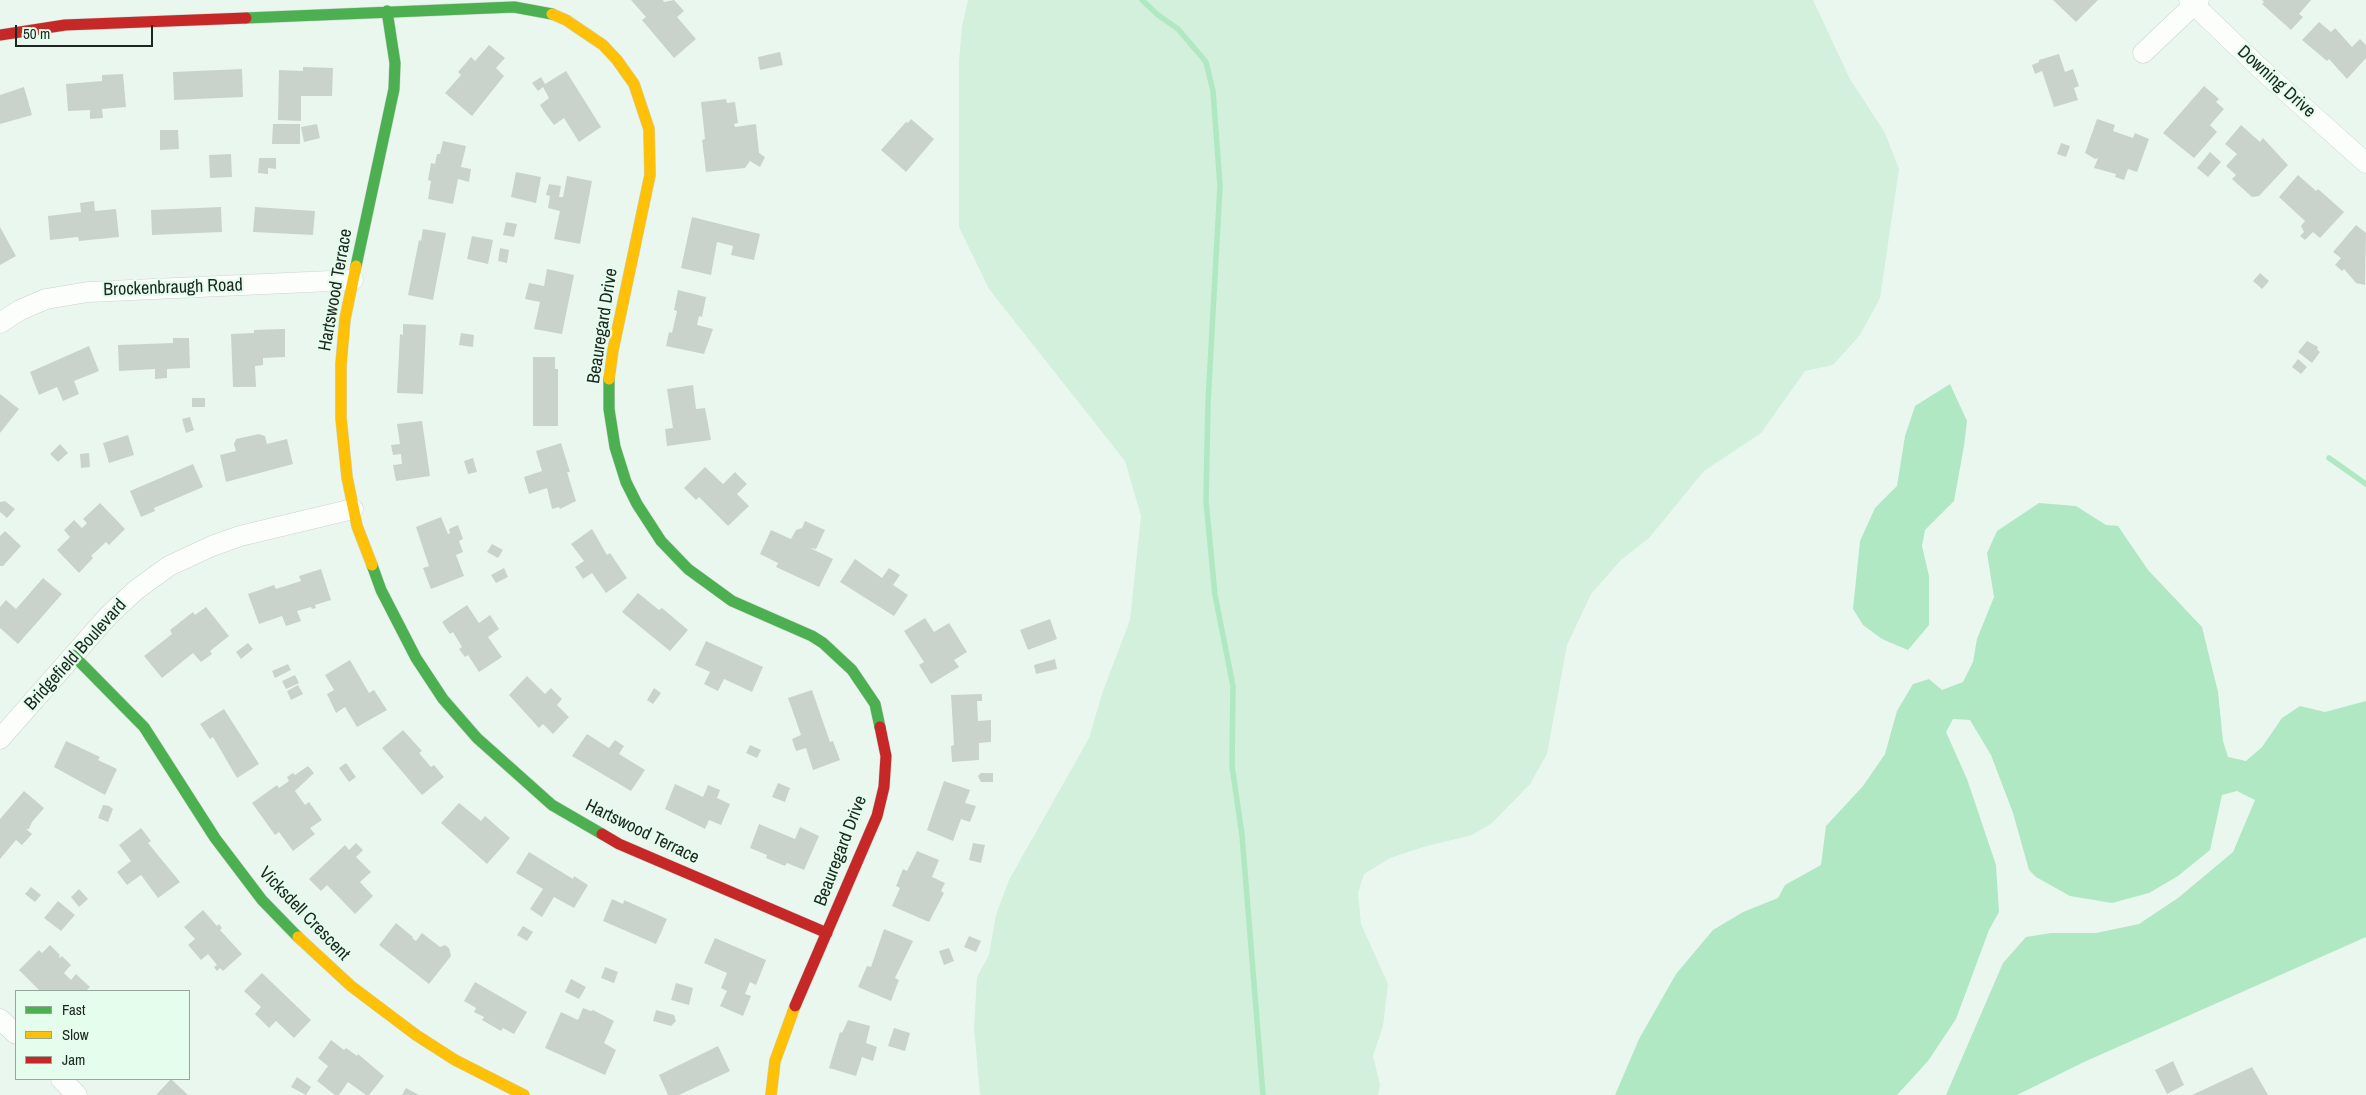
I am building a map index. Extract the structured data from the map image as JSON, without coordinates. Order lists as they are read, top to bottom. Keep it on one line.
{"streets":{"street":["Downing Drive","Brockenbraugh Road","Hartswood Terrace","Beauregard Drive","Bridgefield Boulevard","Vicksdell Crescent"]},"crossings":[["Brockenbraugh Road","Hartswood Terrace"],["Hartswood Terrace","Beauregard Drive"],["Hartswood Terrace","Bridgefield Boulevard"],["Bridgefield Boulevard","Vicksdell Crescent"]],"legend":["Fast","Slow","Jam"],"scale_bar":"50 m"}
